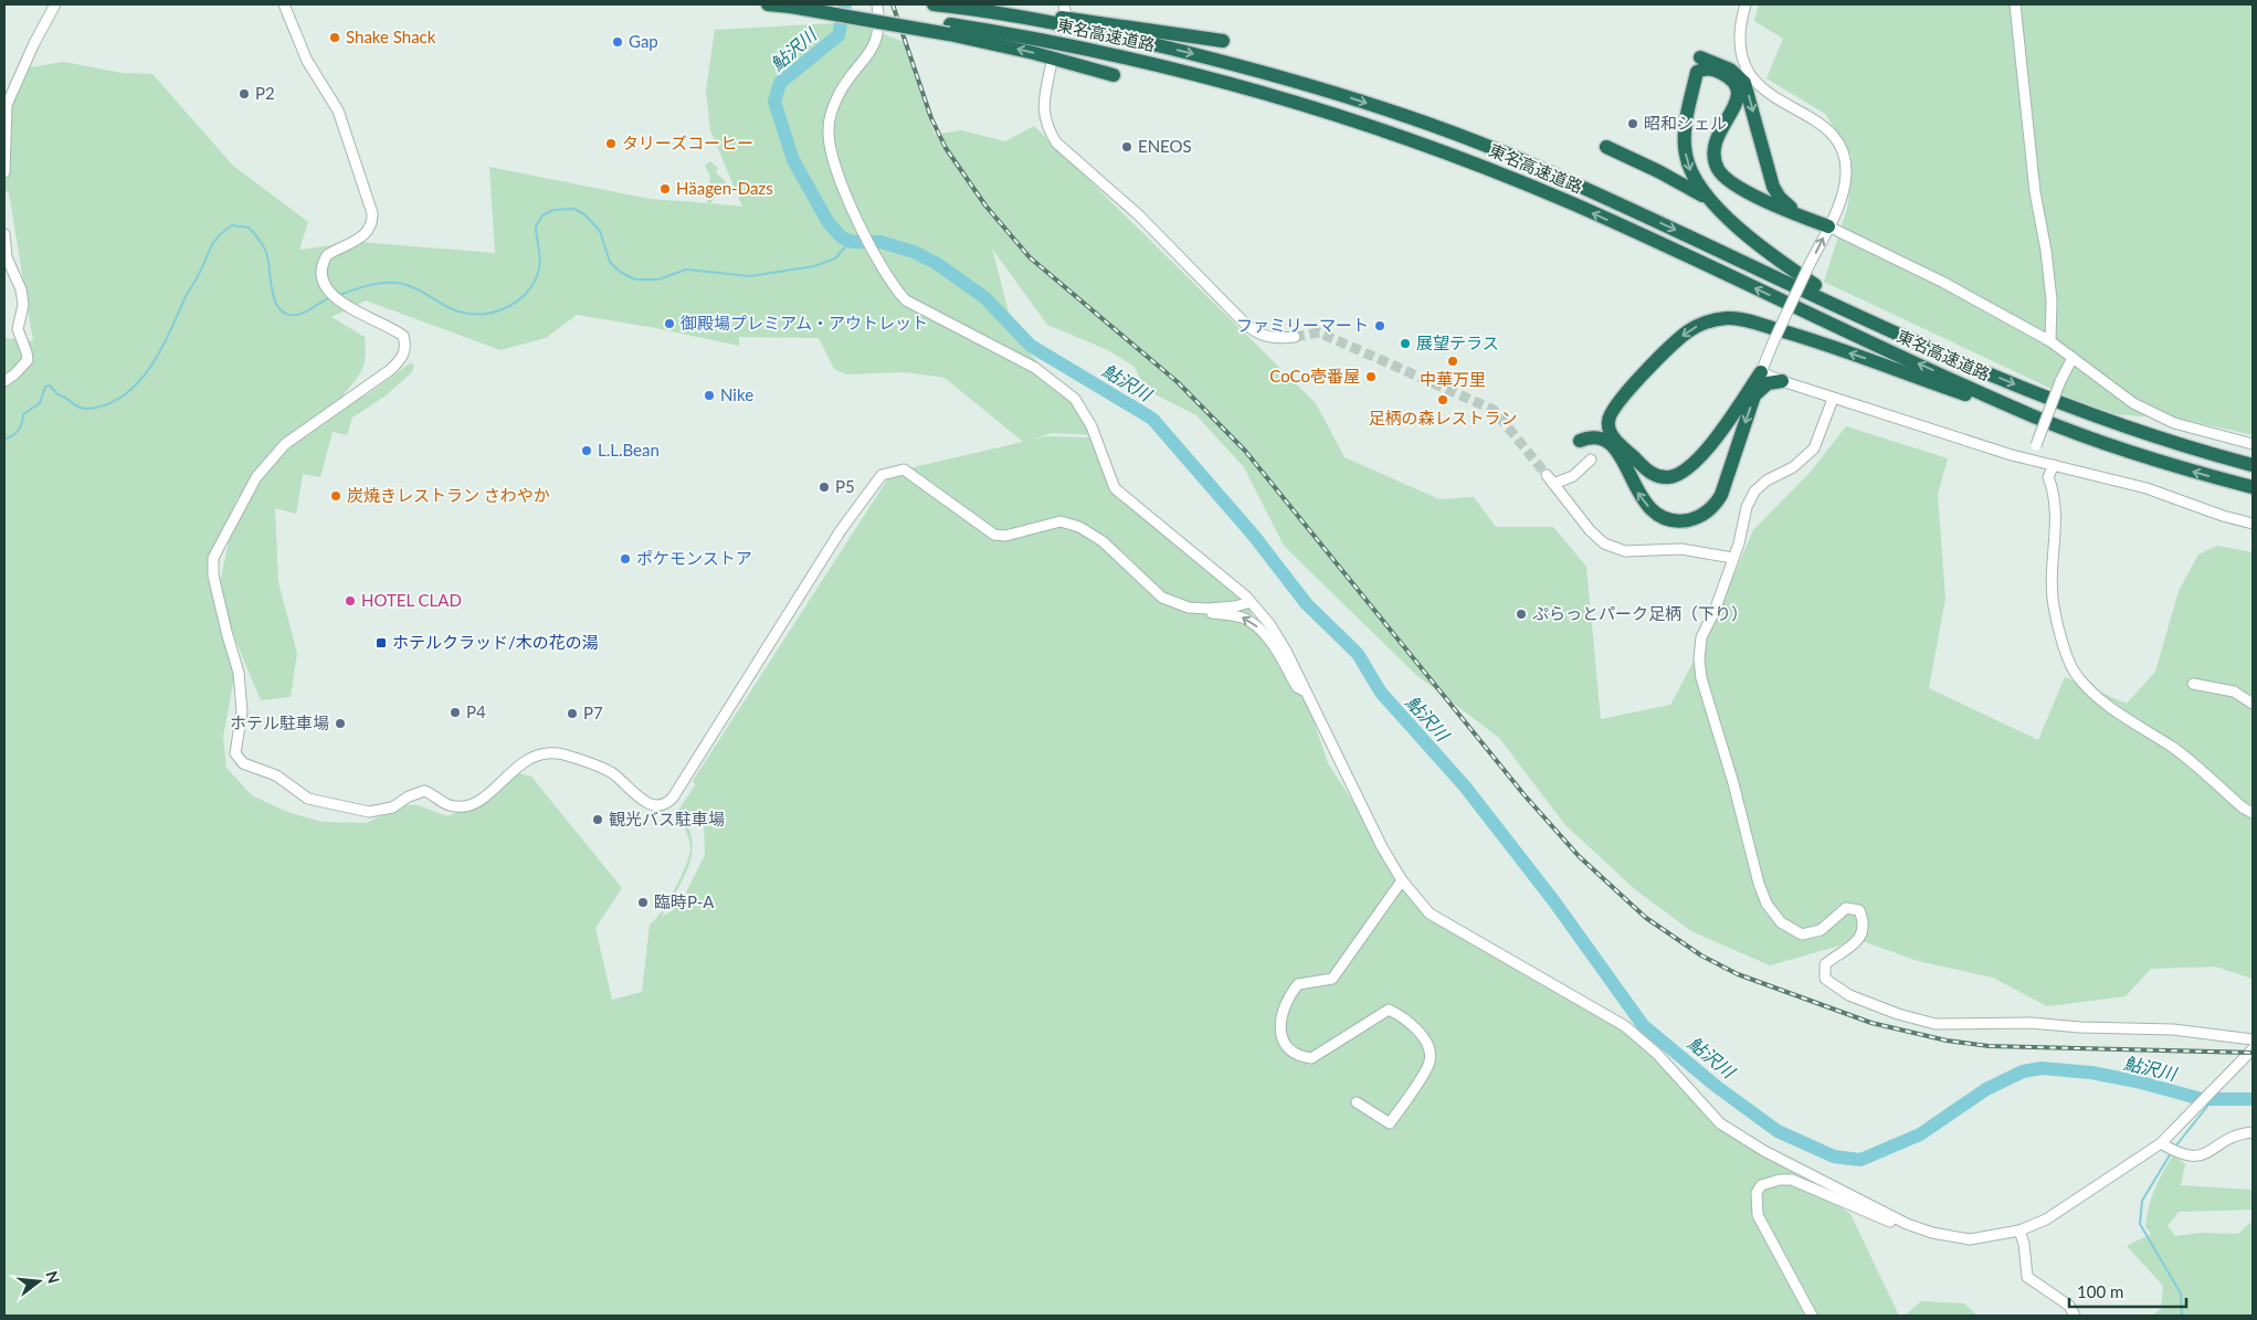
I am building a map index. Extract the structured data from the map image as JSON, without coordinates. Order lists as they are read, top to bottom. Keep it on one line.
{"streets":{"highway":["東名高速道路"]},"water":["鮎沢川"],"places":{"other":["Shake Shack","Gap","P2","昭和シェル","タリーズコーヒー","ENEOS","Häagen-Dazs","御殿場プレミアム・アウトレット","ファミリーマート","展望テラス","中華万里","CoCo壱番屋","Nike","足柄の森レストラン","L.L.Bean","P5","炭焼きレストラン さわやか","ポケモンストア","HOTEL CLAD","ぷらっとパーク足柄（下り）","P4","P7","ホテル駐車場","観光バス駐車場","臨時P-A"],"transit":["ホテルクラッド/木の花の湯"]},"scale_bar":"100 m","north":"right"}
